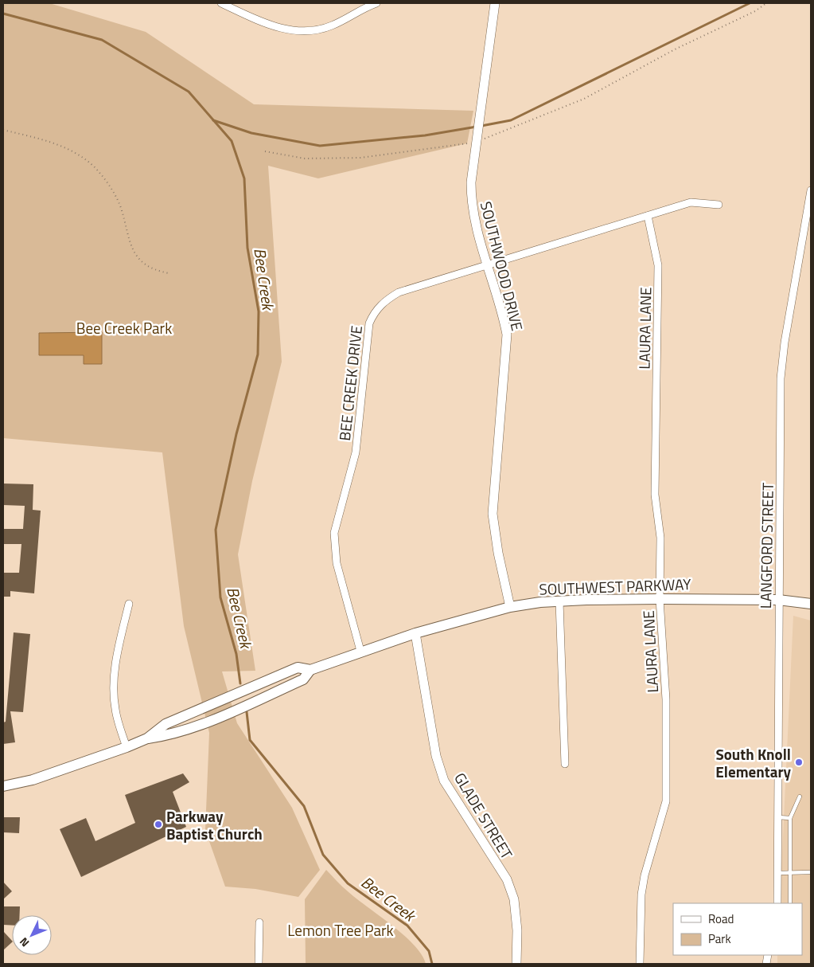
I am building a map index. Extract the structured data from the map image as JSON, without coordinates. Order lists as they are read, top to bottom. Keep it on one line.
{"streets":{"main road":["SOUTHWEST PARKWAY"],"street":["SOUTHWOOD DRIVE","LAURA LANE","BEE CREEK DRIVE","LANGFORD STREET","GLADE STREET"]},"crossings":[["SOUTHWOOD DRIVE","BEE CREEK DRIVE"],["SOUTHWOOD DRIVE","SOUTHWEST PARKWAY"],["LAURA LANE","BEE CREEK DRIVE"],["LAURA LANE","SOUTHWEST PARKWAY"],["BEE CREEK DRIVE","SOUTHWEST PARKWAY"],["LANGFORD STREET","SOUTHWEST PARKWAY"],["SOUTHWEST PARKWAY","GLADE STREET"]],"water":["Bee Creek"],"parks":["Bee Creek Park","Lemon Tree Park"],"places":["South Knoll Elementary","Parkway Baptist Church"],"legend":["Road","Park"],"north":"bottom left"}
